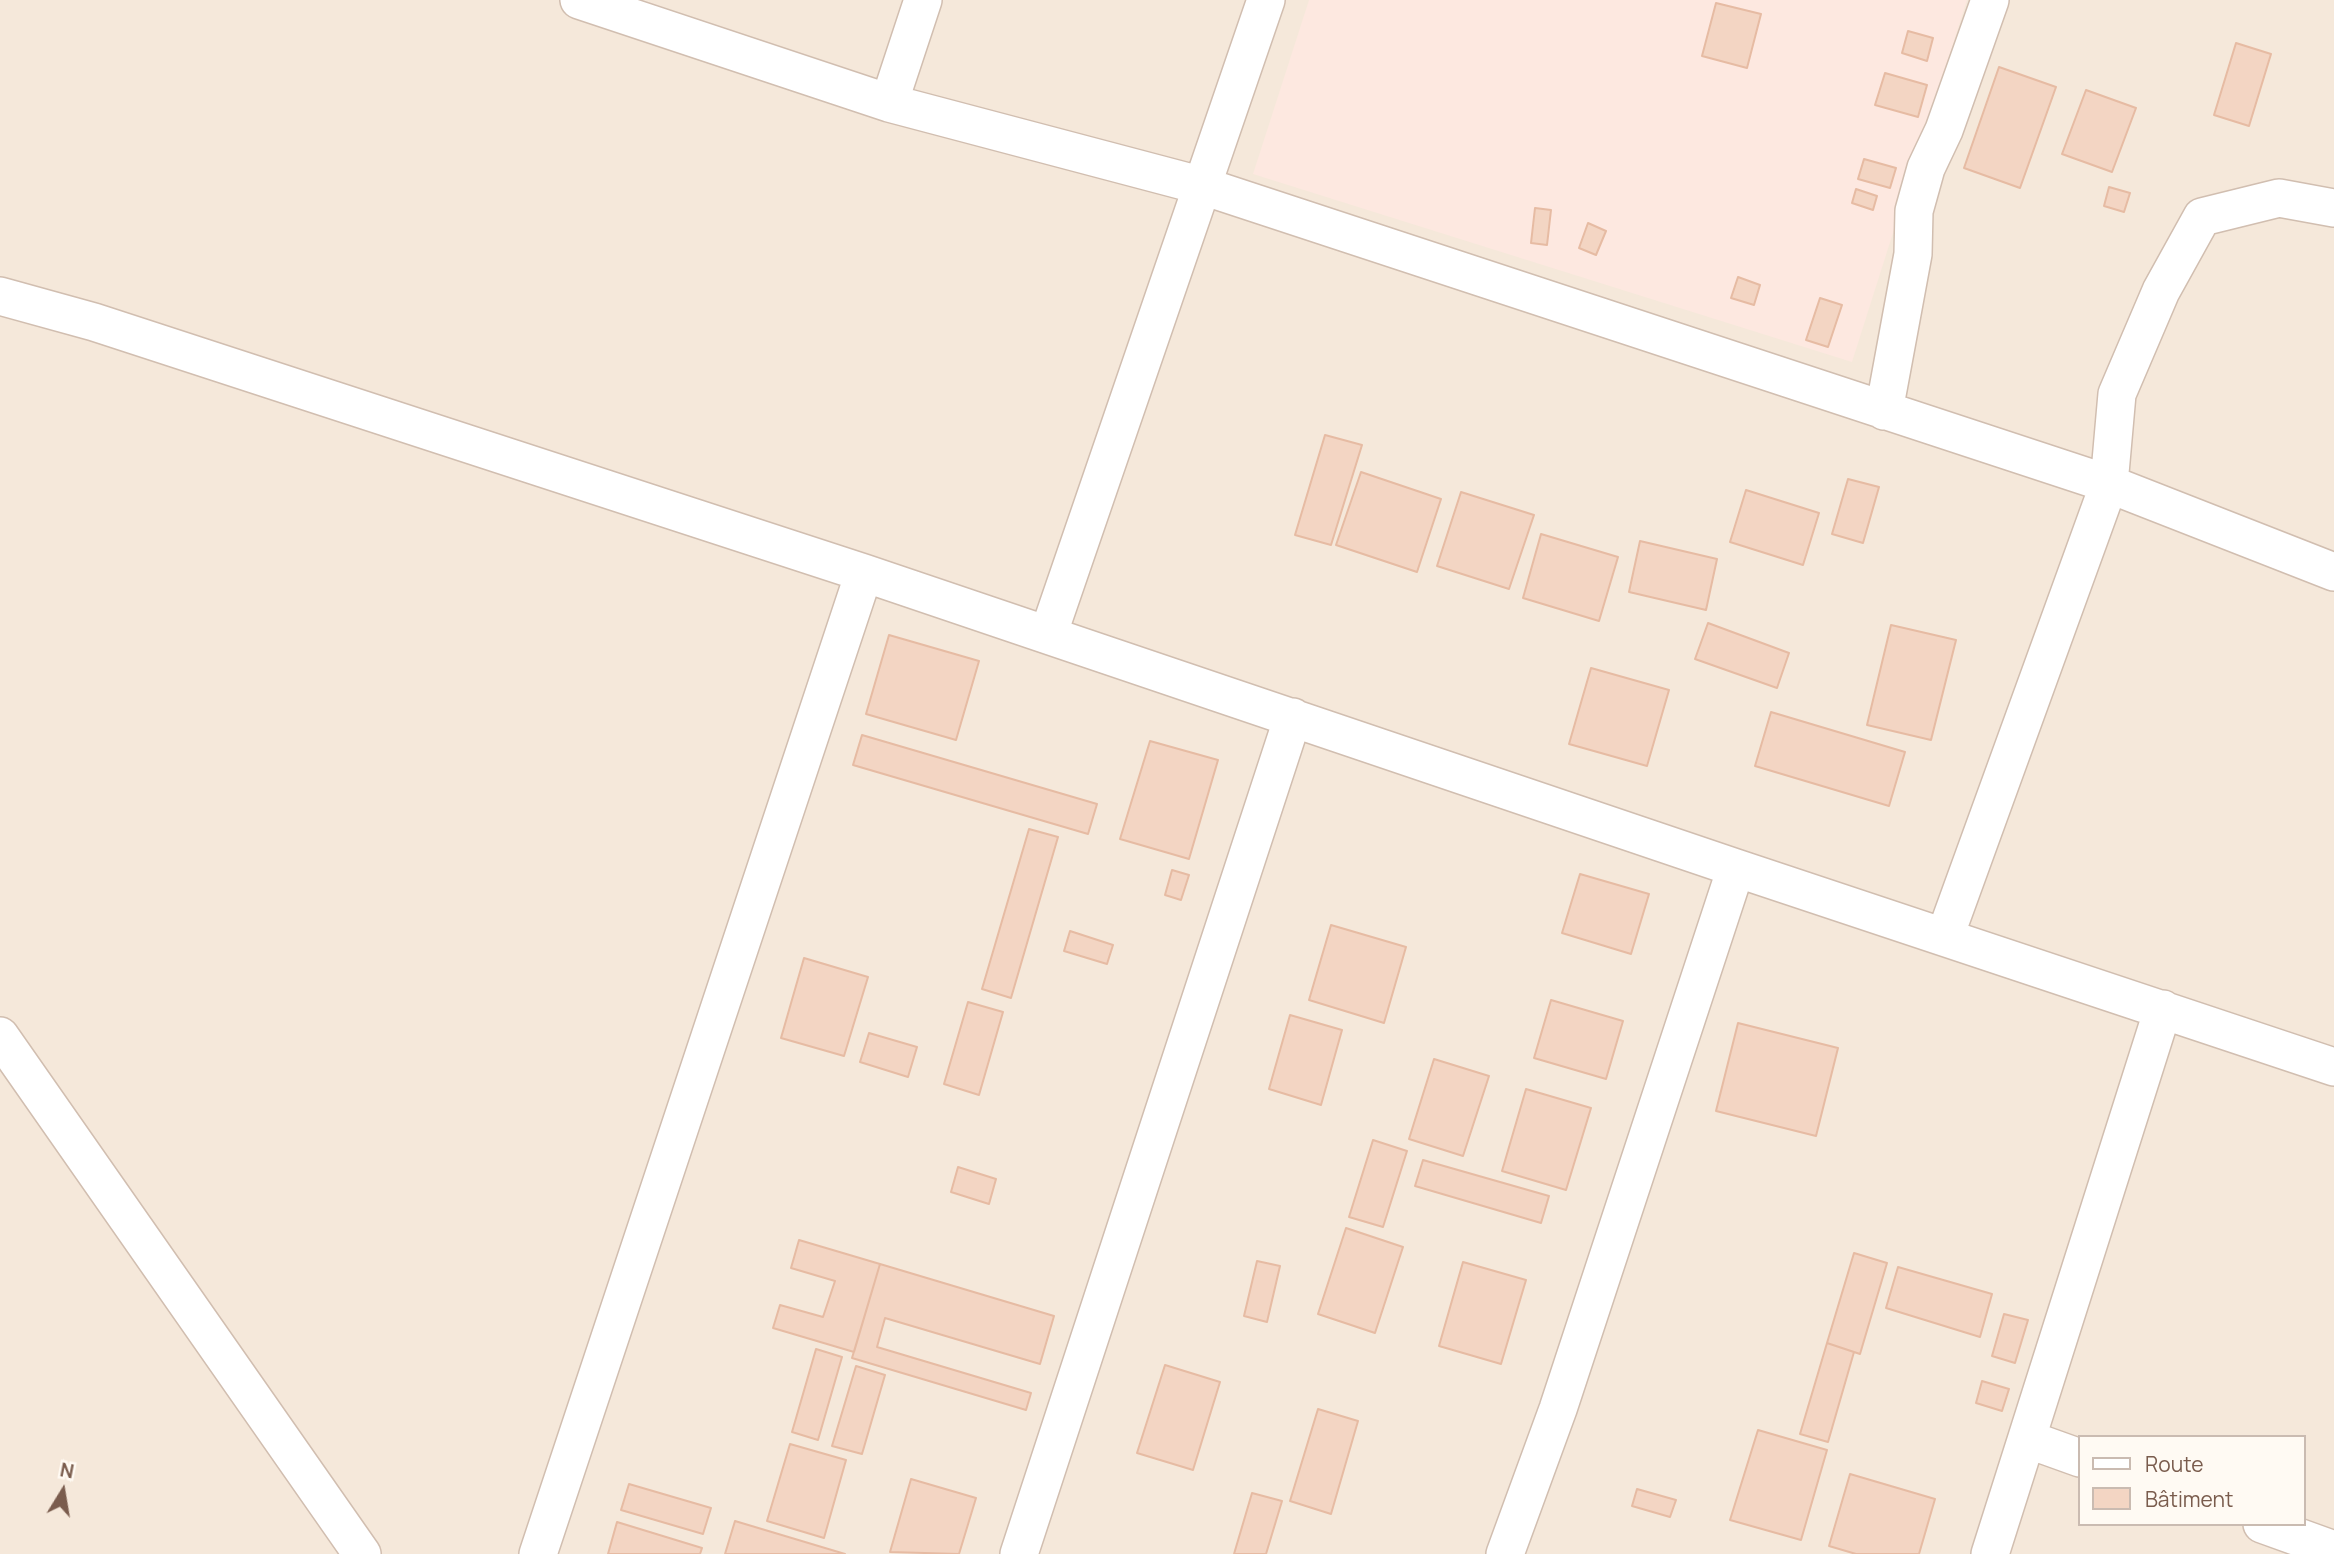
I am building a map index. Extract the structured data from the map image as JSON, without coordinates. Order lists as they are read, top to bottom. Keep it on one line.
{"legend":["Route","Bâtiment"],"north":"top"}
